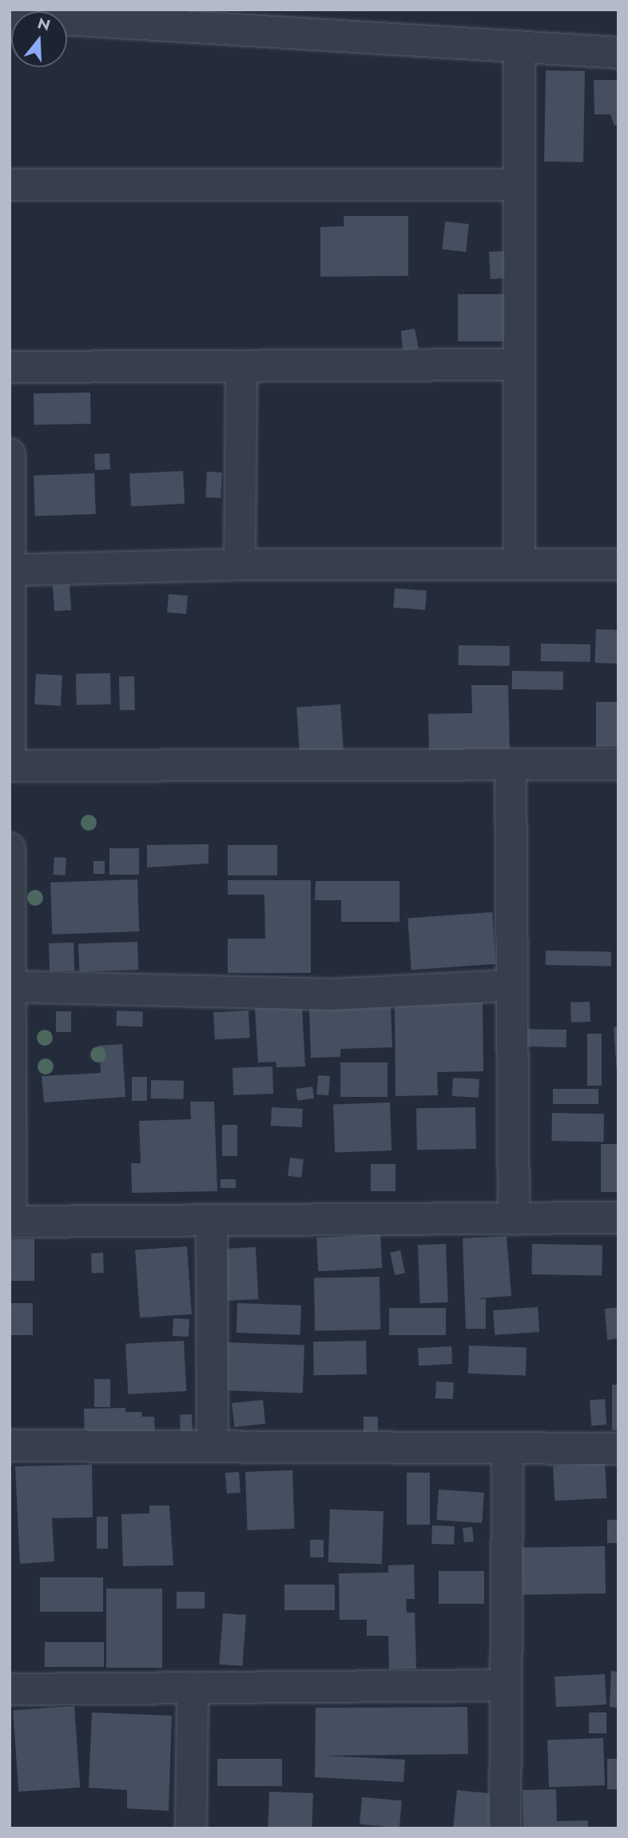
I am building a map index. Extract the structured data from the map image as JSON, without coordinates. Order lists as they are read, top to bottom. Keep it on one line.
{"north":"top"}
